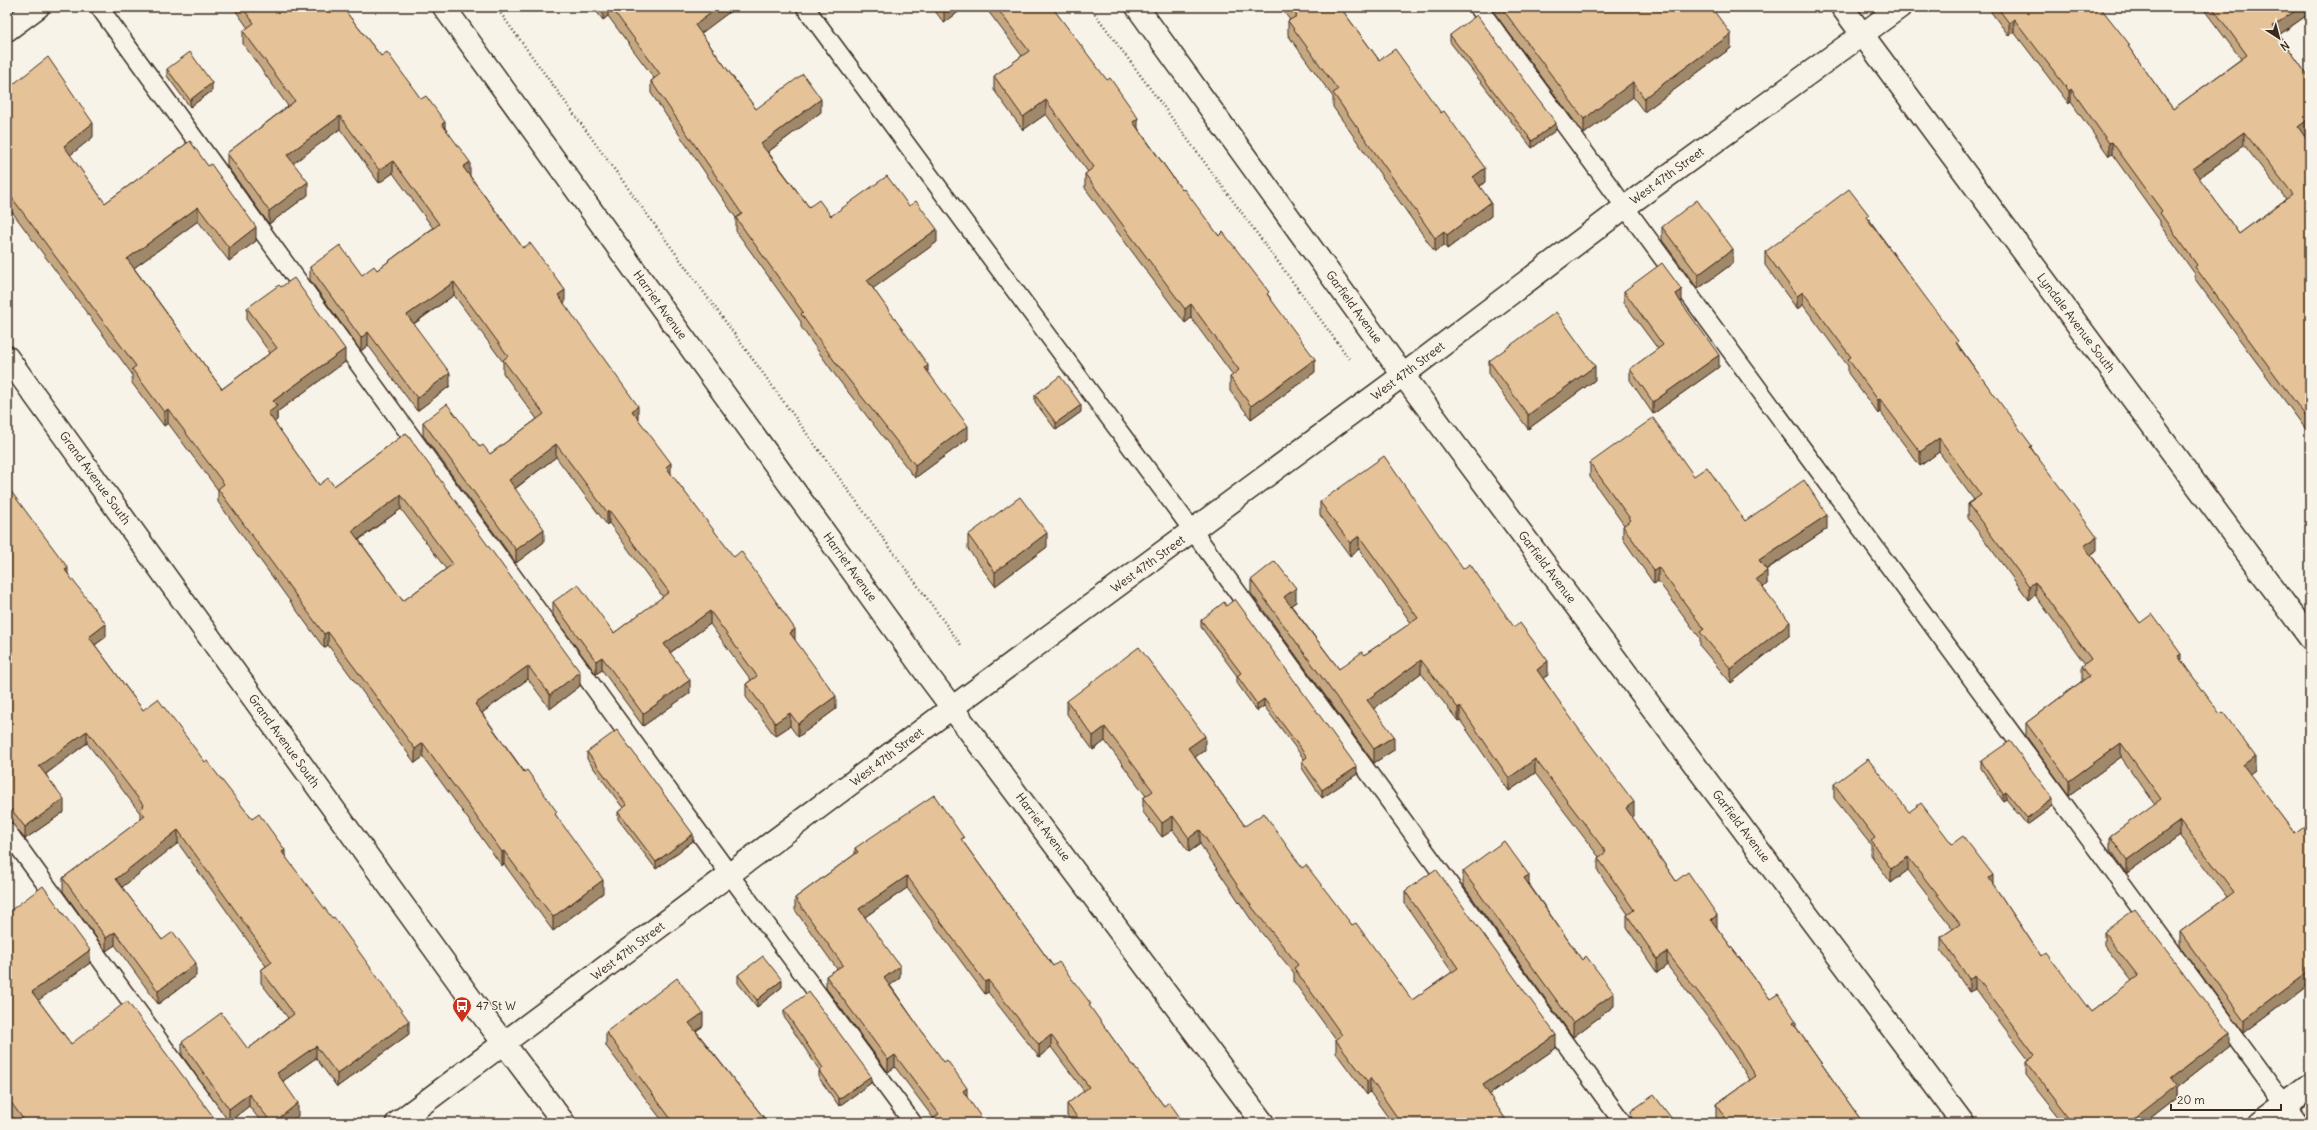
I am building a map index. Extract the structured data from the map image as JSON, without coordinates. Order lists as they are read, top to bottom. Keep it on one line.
{"streets":{"street":["West 47th Street","Harriet Avenue","Garfield Avenue","Lyndale Avenue South","Grand Avenue South"]},"crossings":[["West 47th Street","Harriet Avenue"],["West 47th Street","Garfield Avenue"],["West 47th Street","Lyndale Avenue South"],["West 47th Street","Grand Avenue South"]],"places":{"bus stop":["47 St W"]},"scale_bar":"20 m","north":"bottom right"}
